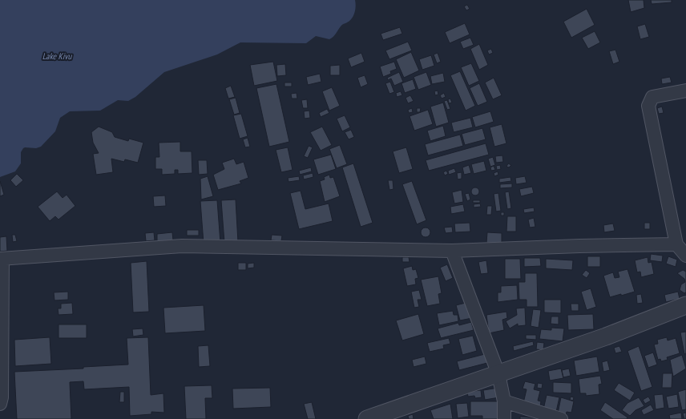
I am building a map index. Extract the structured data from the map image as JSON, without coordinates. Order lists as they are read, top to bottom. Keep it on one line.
{"water":["Lake Kivu"]}
